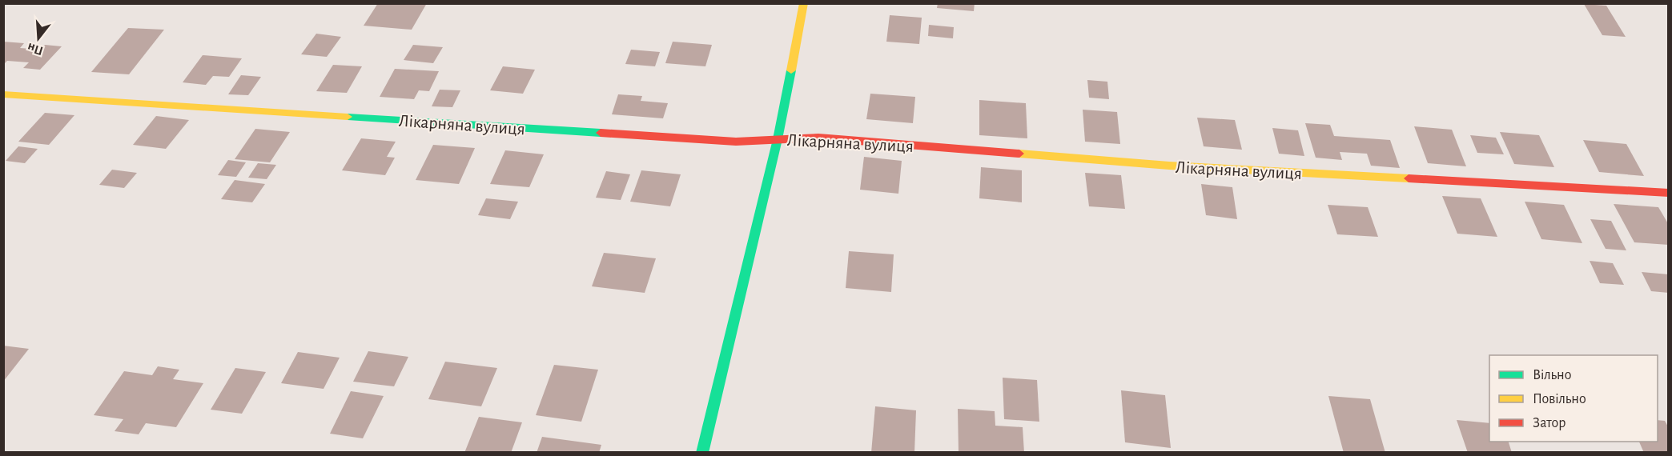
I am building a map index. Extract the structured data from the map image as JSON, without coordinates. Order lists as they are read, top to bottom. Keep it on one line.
{"streets":{"street":["Лікарняна вулиця"]},"legend":["Вільно","Повільно","Затор"],"north":"bottom"}
